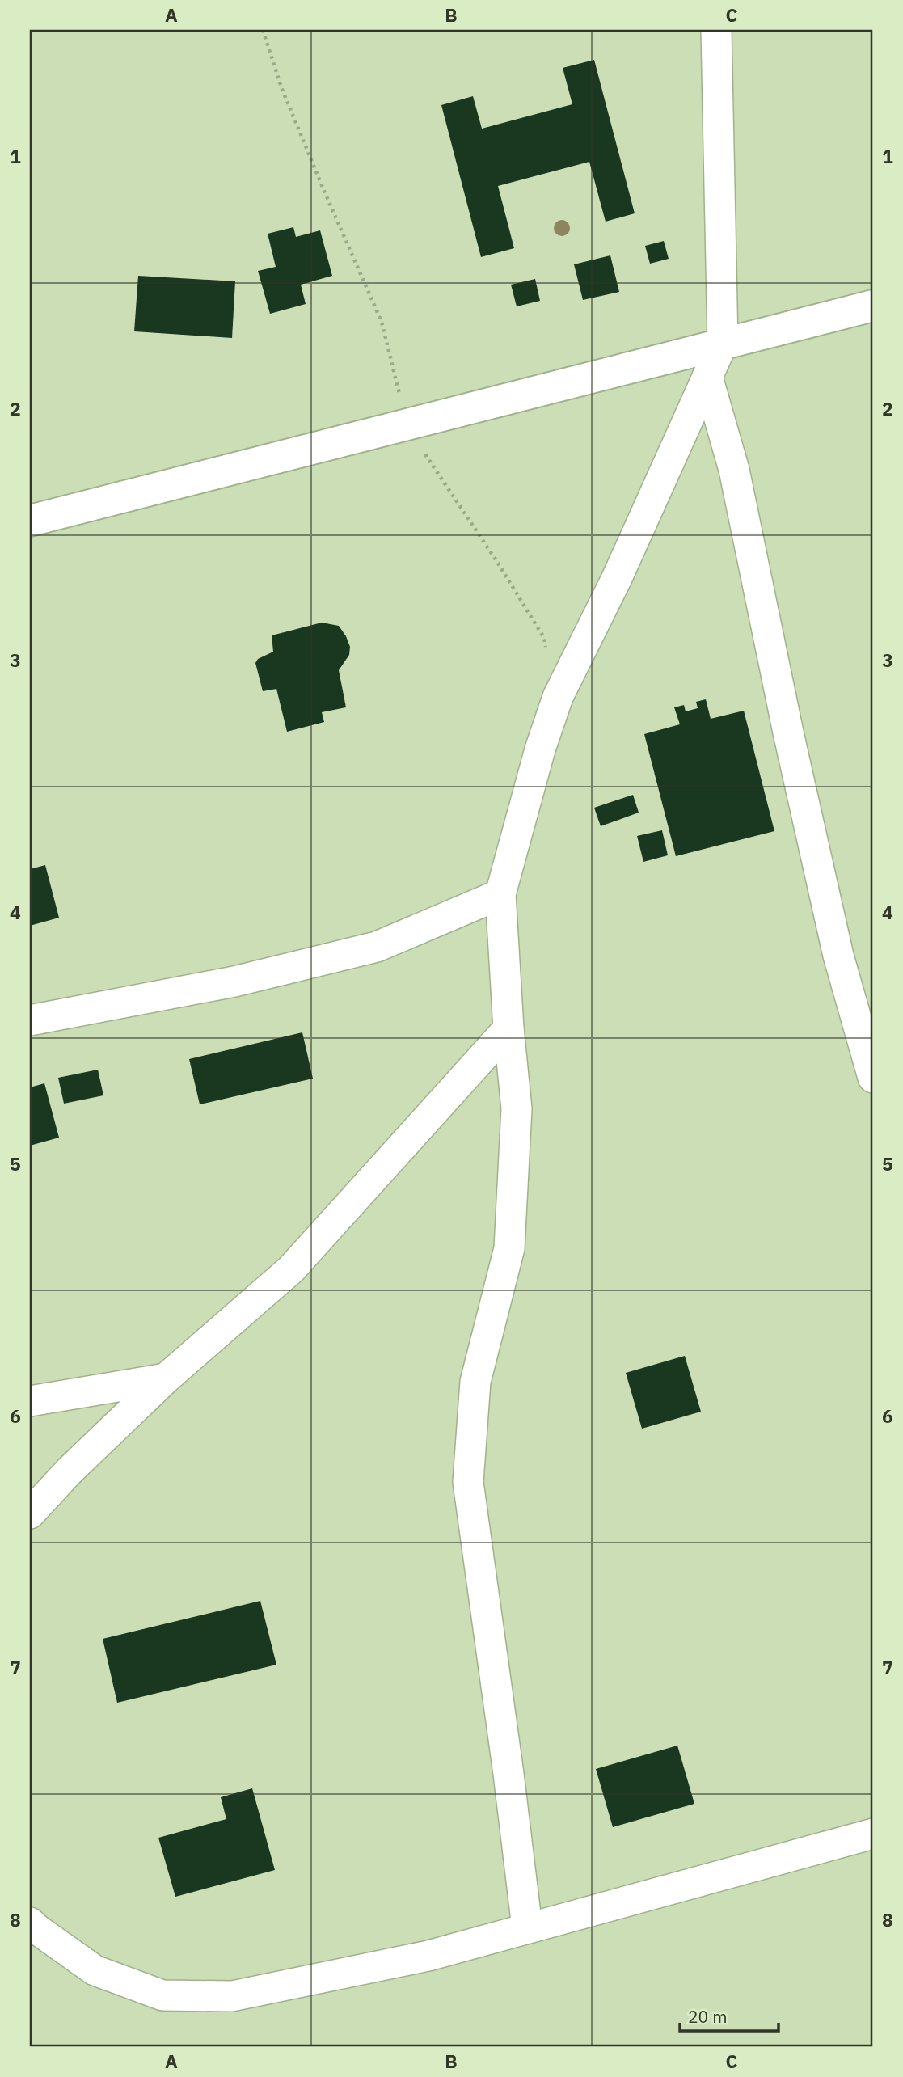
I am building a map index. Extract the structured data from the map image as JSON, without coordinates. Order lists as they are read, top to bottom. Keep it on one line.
{"scale_bar":"20 m","grid":{"columns":["A","B","C"],"rows":["1","2","3","4","5","6","7","8"]}}
